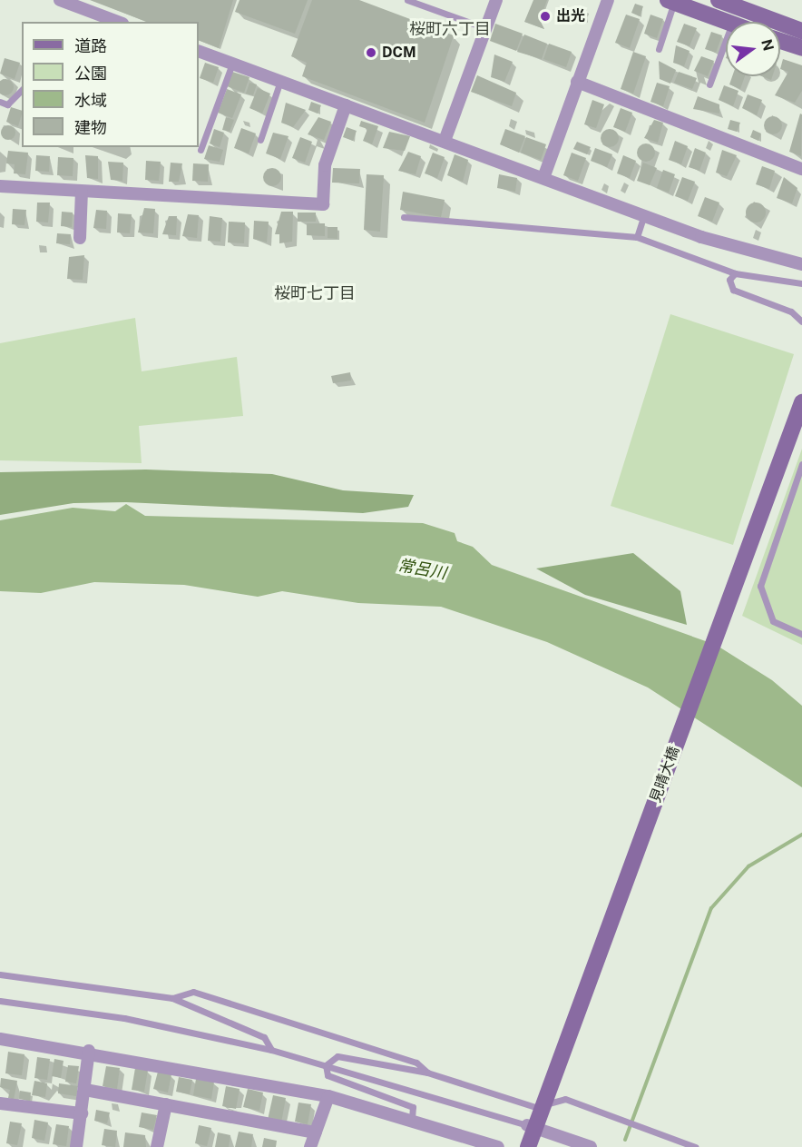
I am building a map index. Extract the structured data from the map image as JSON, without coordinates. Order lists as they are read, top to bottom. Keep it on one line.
{"streets":{"main road":["見晴大橋"]},"districts":["桜町六丁目","桜町七丁目"],"water":["常呂川"],"places":["出光","DCM"],"legend":["道路","公園","水域","建物"],"north":"right"}
